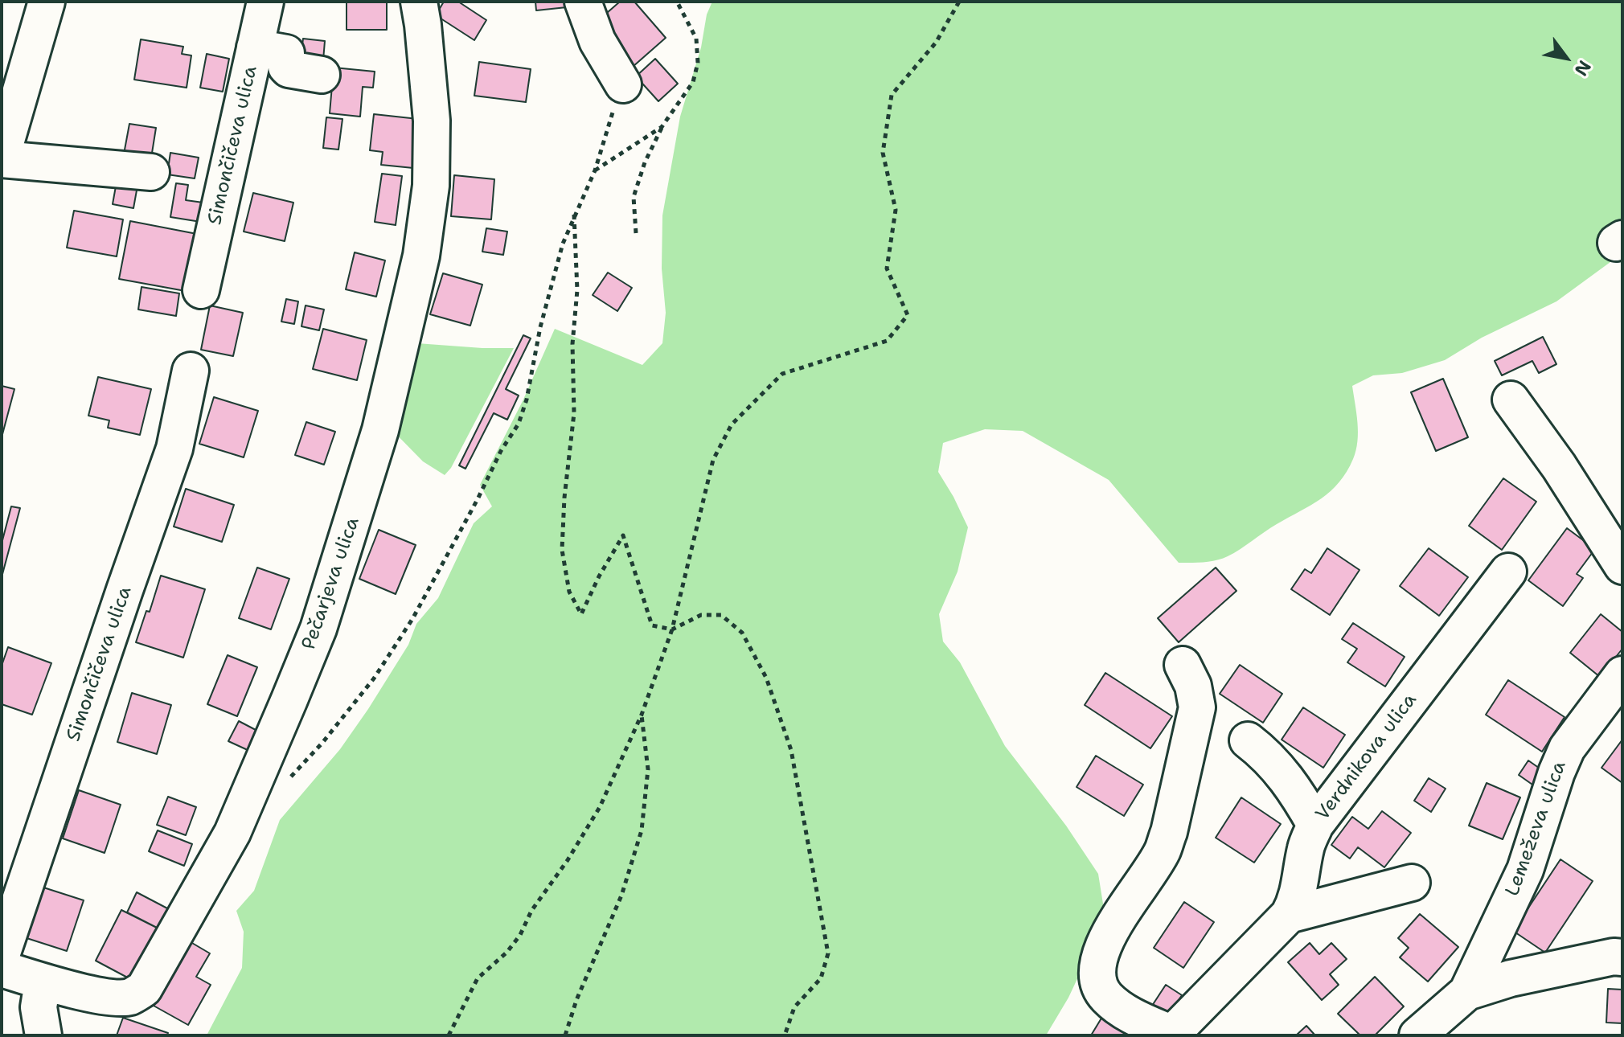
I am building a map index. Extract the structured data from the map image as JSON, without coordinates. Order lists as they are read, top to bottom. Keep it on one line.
{"streets":{"street":["Simončičeva ulica","Pečarjeva ulica","Verdnikova ulica","Lemeževa ulica"]},"north":"bottom right"}
